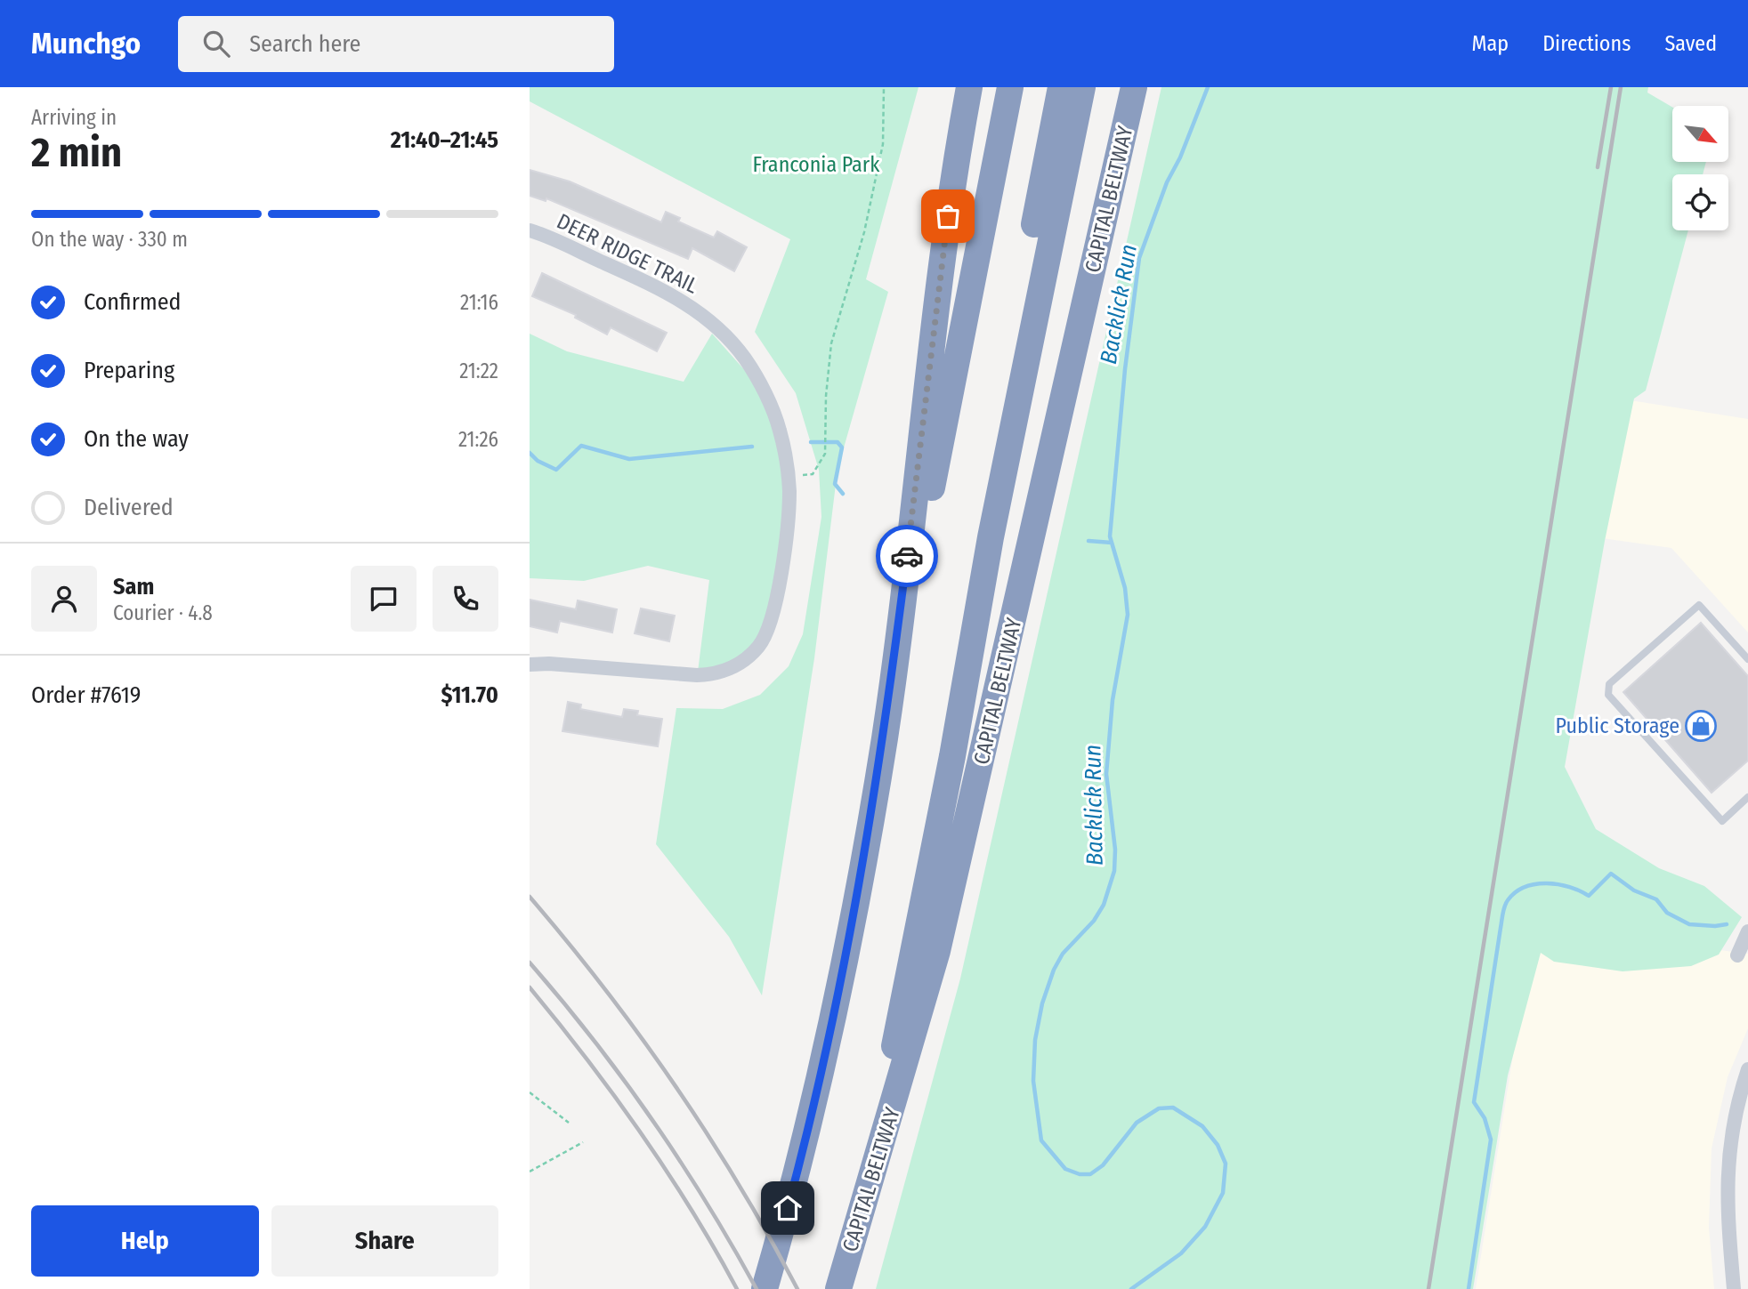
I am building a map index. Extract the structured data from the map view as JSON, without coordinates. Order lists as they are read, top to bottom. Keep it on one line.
{"streets":{"highway":["CAPITAL BELTWAY"],"street":["DEER RIDGE TRAIL"]},"water":["Backlick Run"],"parks":["Franconia Park"],"places":{"shop":["Public Storage"]},"north":"bottom right","page":{"header":"Munchgo","search":"Search here","nav":["Map","Directions","Saved"],"heading":["2 min","Arriving in","21:40–21:45"],"panel":["Sam","Courier · 4.8","Order #7619","$11.70"],"bar":"On the way · 330 m","list":[["Confirmed","21:16"],["Preparing","21:22"],["On the way","21:26"],"Delivered"],"buttons":["Help","Share"]}}
